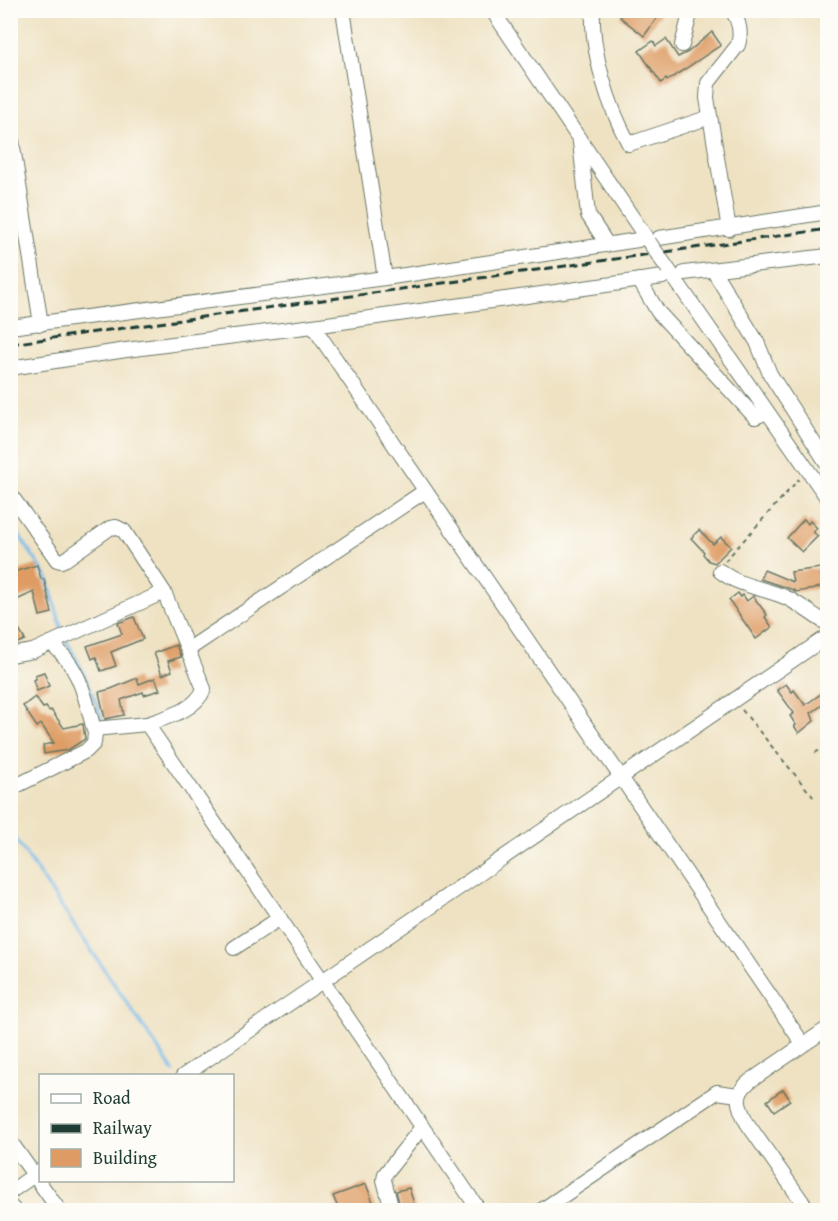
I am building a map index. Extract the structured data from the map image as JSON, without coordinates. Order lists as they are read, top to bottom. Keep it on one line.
{"legend":["Road","Railway","Building"]}
